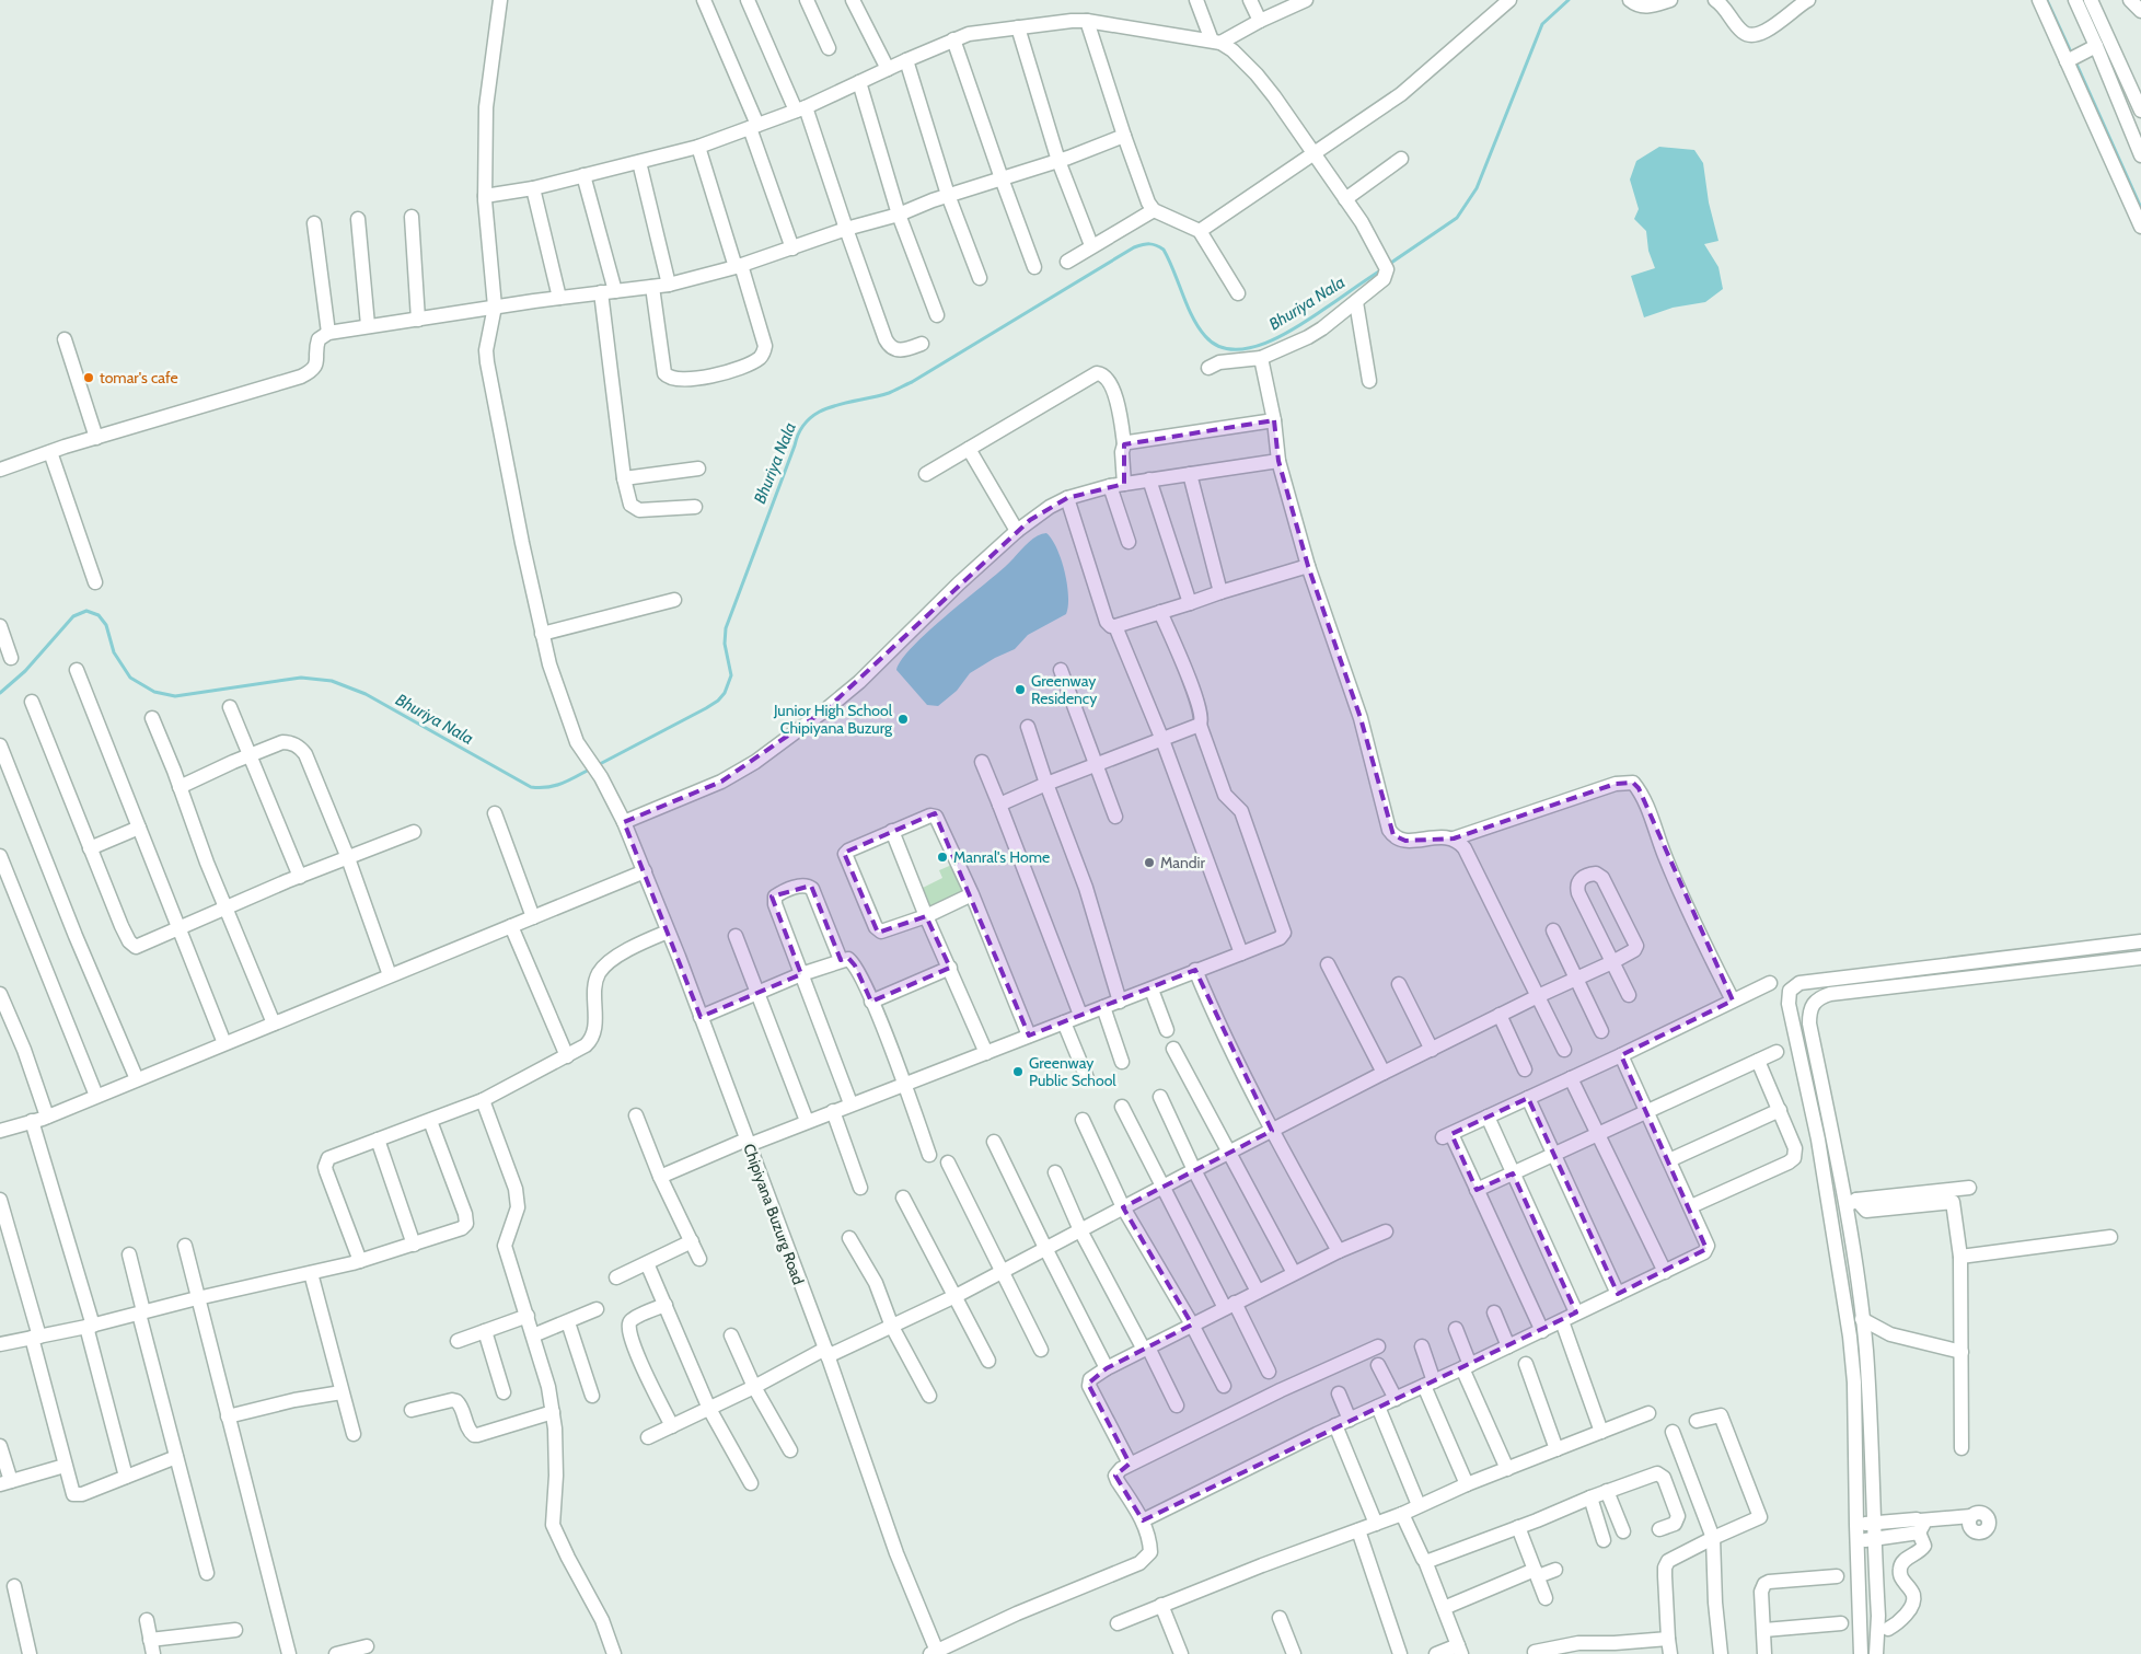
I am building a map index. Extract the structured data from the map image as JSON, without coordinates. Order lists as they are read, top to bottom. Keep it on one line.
{"streets":{"street":["Chipiyana Buzurg Road"]},"water":["Bhuriya Nala"],"places":["tomar's cafe","Greenway Residency","Junior High School Chipiyana Buzurg","Manral's Home","Mandir","Greenway Public School"]}
